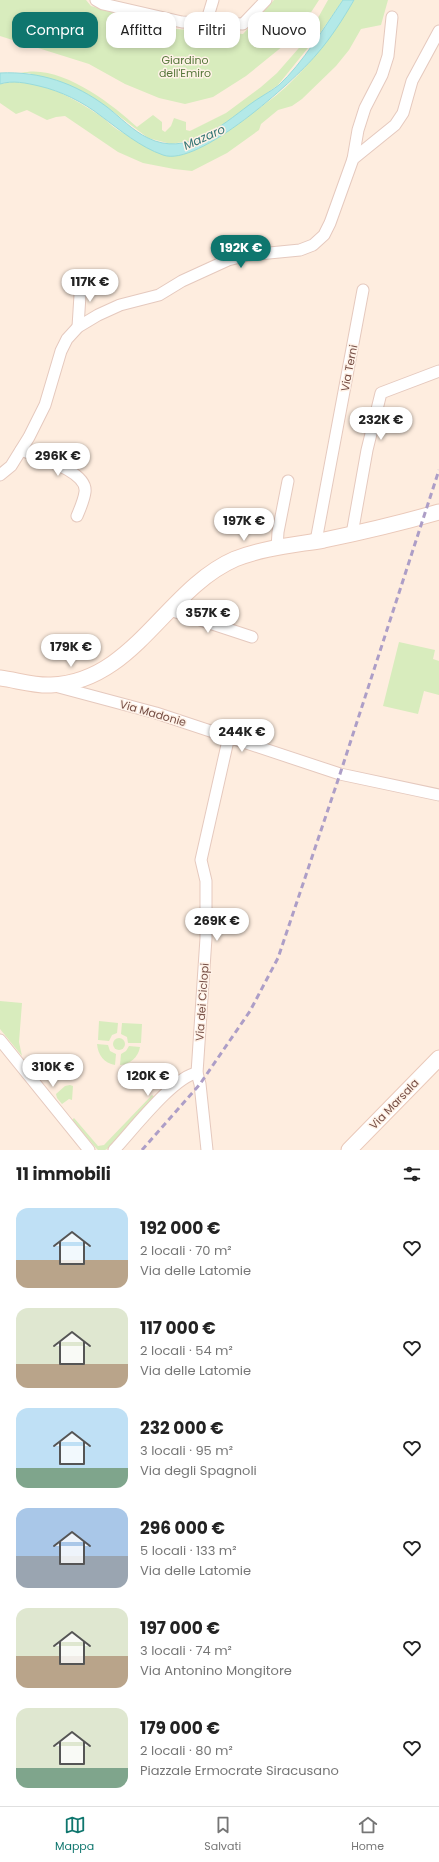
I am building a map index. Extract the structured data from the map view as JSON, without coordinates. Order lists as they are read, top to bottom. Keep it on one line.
{"streets":{"street":["Via Terni","Via Madonie","Via dei Ciclopi","Via Marsala"]},"crossings":[["Via Madonie","Via dei Ciclopi"]],"water":["Mazaro"],"parks":["Giardino dell'Emiro"],"page":{"chip":["Compra","Affitta","Filtri","Nuovo"],"price":["192K €","117K €","232K €","296K €","197K €","357K €","179K €","244K €","269K €","310K €","120K €"],"heading":"11 immobili","list":[{"name":"192 000 €","note":"2 locali · 70 m² · Via delle Latomie"},{"name":"117 000 €","note":"2 locali · 54 m² · Via delle Latomie"},{"name":"232 000 €","note":"3 locali · 95 m² · Via degli Spagnoli"},{"name":"296 000 €","note":"5 locali · 133 m² · Via delle Latomie"},{"name":"197 000 €","note":"3 locali · 74 m² · Via Antonino Mongitore"},{"name":"179 000 €","note":"2 locali · 80 m² · Piazzale Ermocrate Siracusano"}],"tabs":["Mappa","Salvati","Home"]}}
